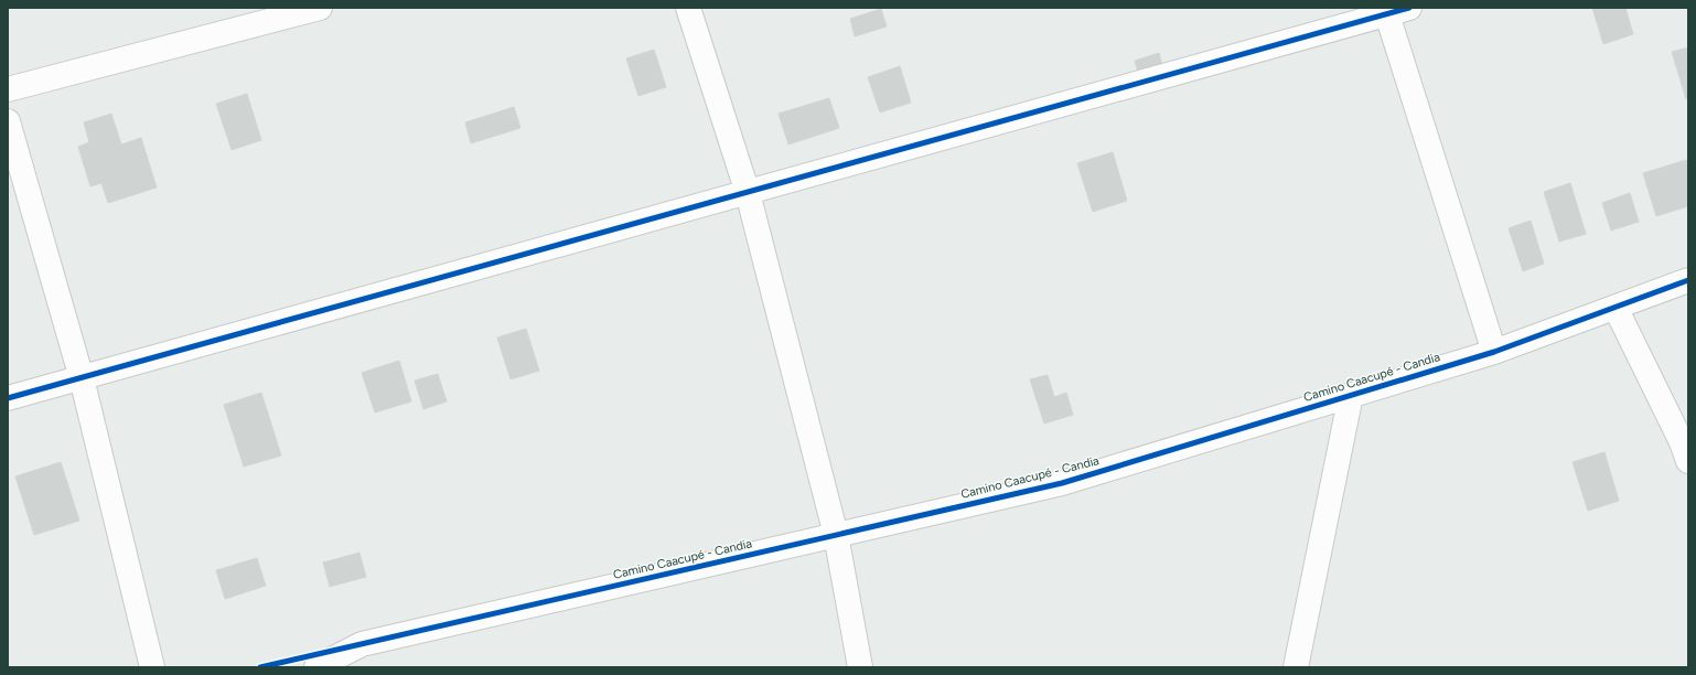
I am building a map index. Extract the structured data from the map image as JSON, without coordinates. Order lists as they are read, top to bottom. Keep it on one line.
{"streets":{"street":["Camino Caacupé - Candia"]}}
